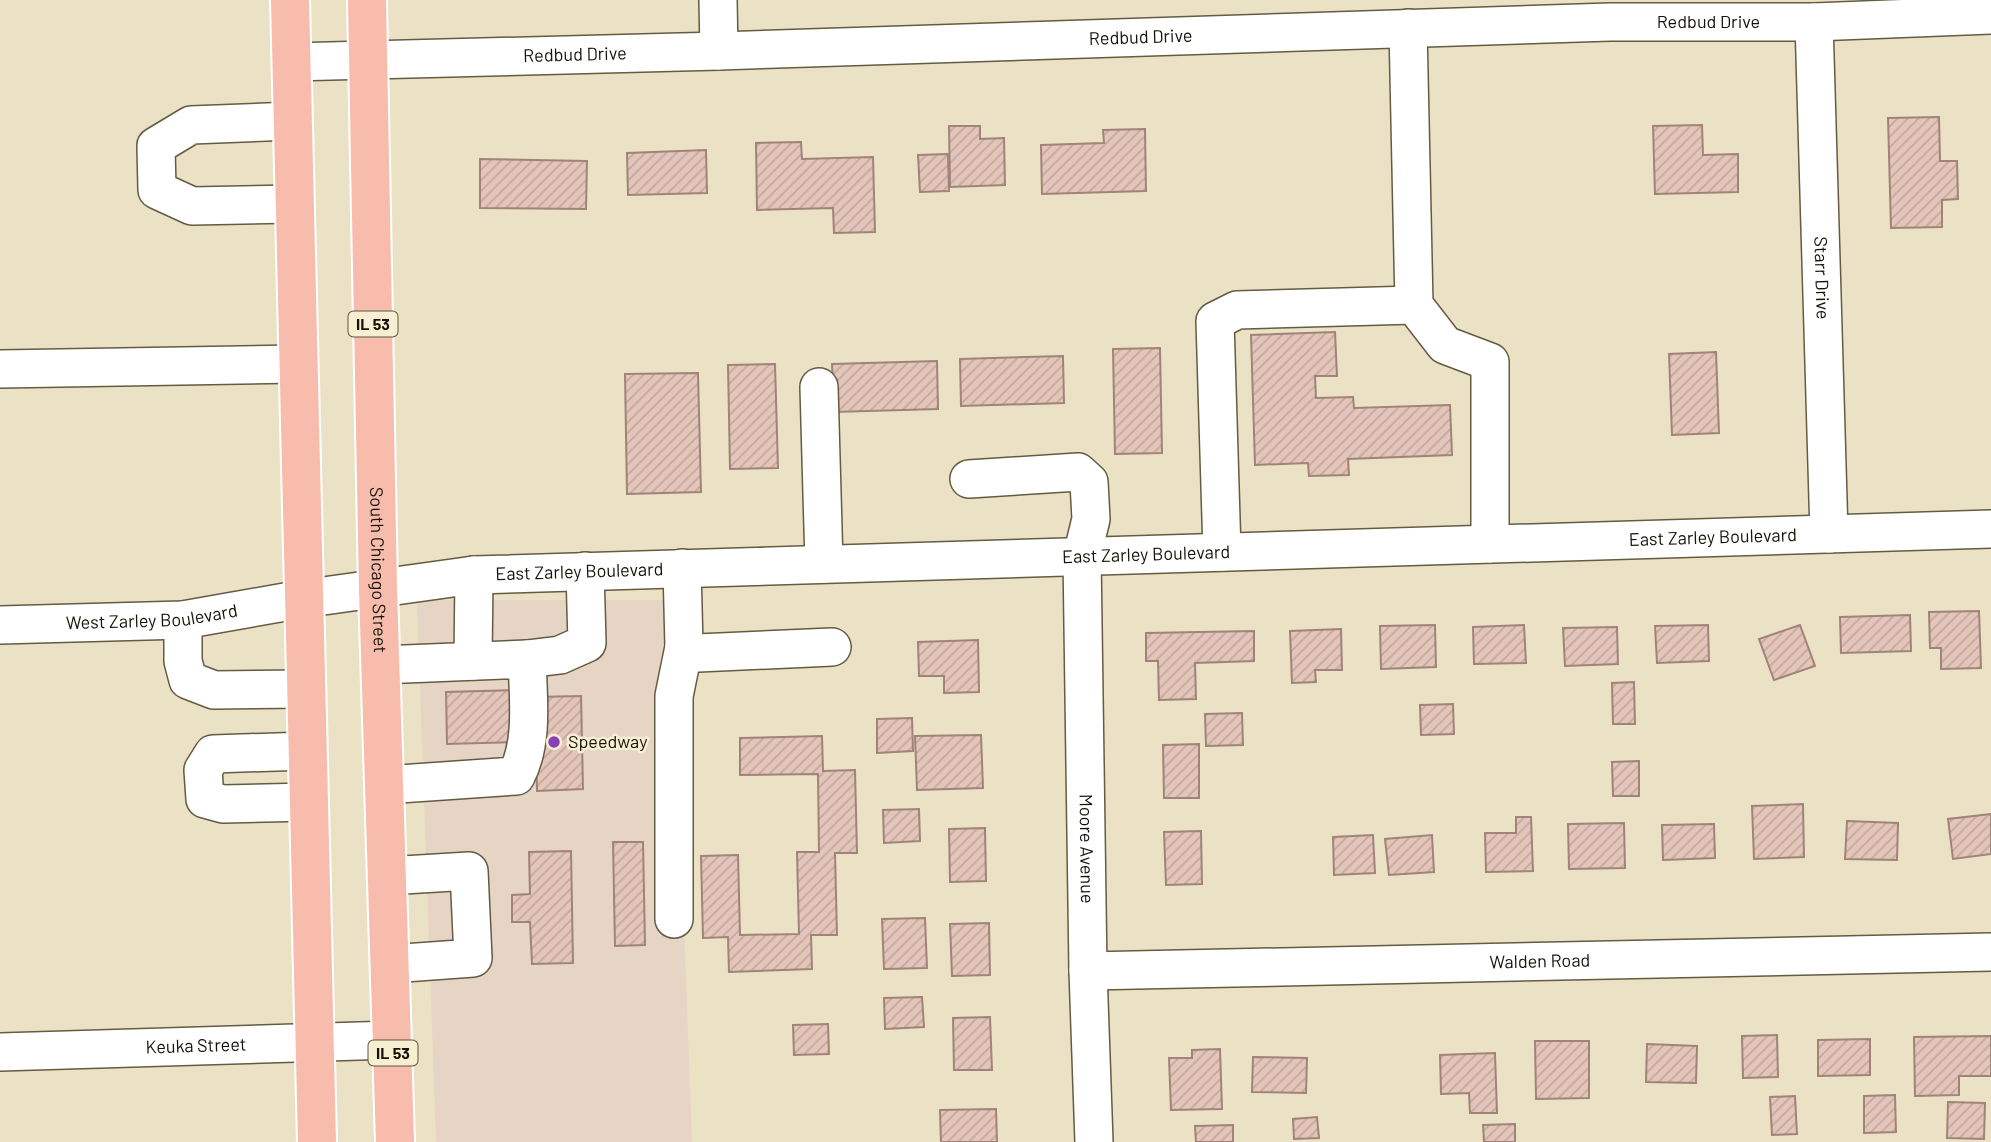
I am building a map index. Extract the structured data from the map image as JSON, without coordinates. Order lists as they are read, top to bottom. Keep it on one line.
{"streets":{"main road":["IL 53","South Chicago Street"],"street":["Redbud Drive","Starr Drive","East Zarley Boulevard","West Zarley Boulevard","Moore Avenue","Walden Road","Keuka Street"]},"crossings":[["Redbud Drive","Starr Drive"],["Redbud Drive","South Chicago Street"],["Starr Drive","East Zarley Boulevard"],["East Zarley Boulevard","South Chicago Street"],["East Zarley Boulevard","West Zarley Boulevard"],["East Zarley Boulevard","Moore Avenue"],["South Chicago Street","Keuka Street"],["Moore Avenue","Walden Road"]],"places":["Speedway"]}
